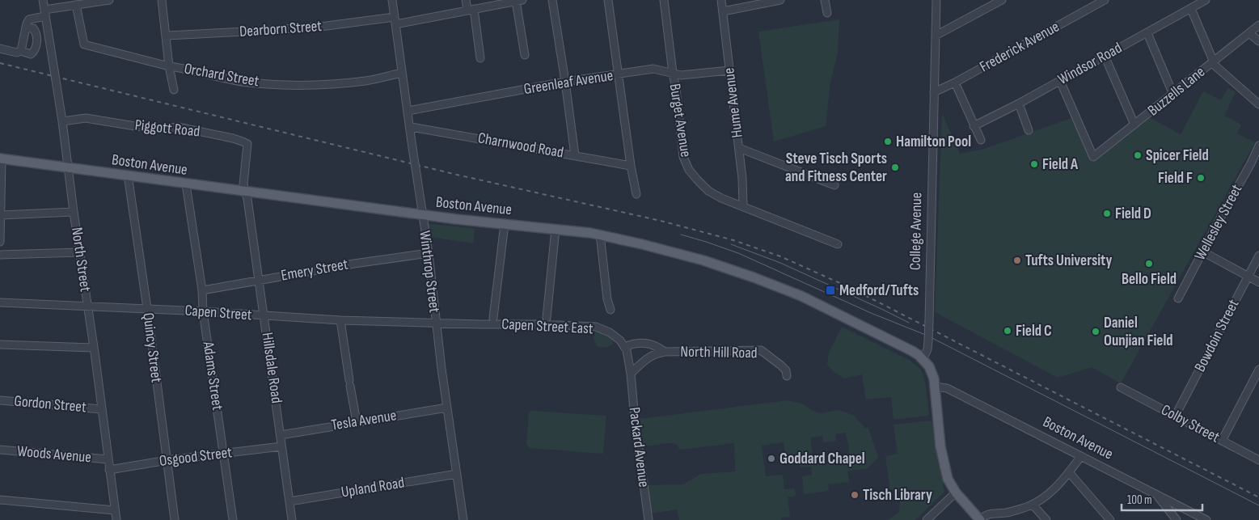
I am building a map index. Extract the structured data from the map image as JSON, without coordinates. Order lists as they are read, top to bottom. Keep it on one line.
{"streets":{"main road":["Boston Avenue"],"street":["Dearborn Street","Frederick Avenue","Windsor Road","Orchard Street","Greenleaf Avenue","Buzzells Lane","Hume Avenue","Burget Avenue","Piggott Road","Charnwood Road","Wellesley Street","College Avenue","North Street","Emery Street","Winthrop Street","Capen Street","Capen Street East","Bowdoin Street","Quincy Street","North Hill Road","Hillsdale Road","Adams Street","Gordon Street","Tesla Avenue","Colby Street","Packard Avenue","Woods Avenue","Osgood Street","Upland Road"]},"crossings":[["Dearborn Street","Winthrop Street"],["Frederick Avenue","College Avenue"],["Windsor Road","Buzzells Lane"],["Orchard Street","Winthrop Street"],["Greenleaf Avenue","Hume Avenue"],["Greenleaf Avenue","Burget Avenue"],["Greenleaf Avenue","Winthrop Street"],["Hume Avenue","Burget Avenue"],["Piggott Road","Boston Avenue"],["Piggott Road","North Street"],["Piggott Road","Hillsdale Road"],["Charnwood Road","Winthrop Street"],["Boston Avenue","College Avenue"],["Boston Avenue","North Street"],["Boston Avenue","Winthrop Street"],["Boston Avenue","Quincy Street"],["Boston Avenue","Hillsdale Road"],["Boston Avenue","Adams Street"],["North Street","Capen Street"],["North Street","Gordon Street"],["North Street","Woods Avenue"],["North Street","Osgood Street"],["Emery Street","Winthrop Street"],["Emery Street","Hillsdale Road"],["Emery Street","Adams Street"],["Winthrop Street","Capen Street"],["Winthrop Street","Capen Street East"],["Winthrop Street","Tesla Avenue"],["Winthrop Street","Upland Road"],["Capen Street","Capen Street East"],["Capen Street","Quincy Street"],["Capen Street","Hillsdale Road"],["Capen Street","Adams Street"],["Capen Street East","North Hill Road"],["Capen Street East","Packard Avenue"],["Bowdoin Street","Colby Street"],["Quincy Street","Osgood Street"],["North Hill Road","Packard Avenue"],["Hillsdale Road","Tesla Avenue"],["Hillsdale Road","Osgood Street"],["Hillsdale Road","Upland Road"],["Adams Street","Osgood Street"]],"places":{"other":["Hamilton Pool","Spicer Field","Field A","Steve Tisch Sports and Fitness Center","Field F","Field D","Tufts University","Bello Field","Field C","Daniel Ounjian Field","Goddard Chapel","Tisch Library"],"transit":["Medford/Tufts"]},"scale_bar":"100 m"}
